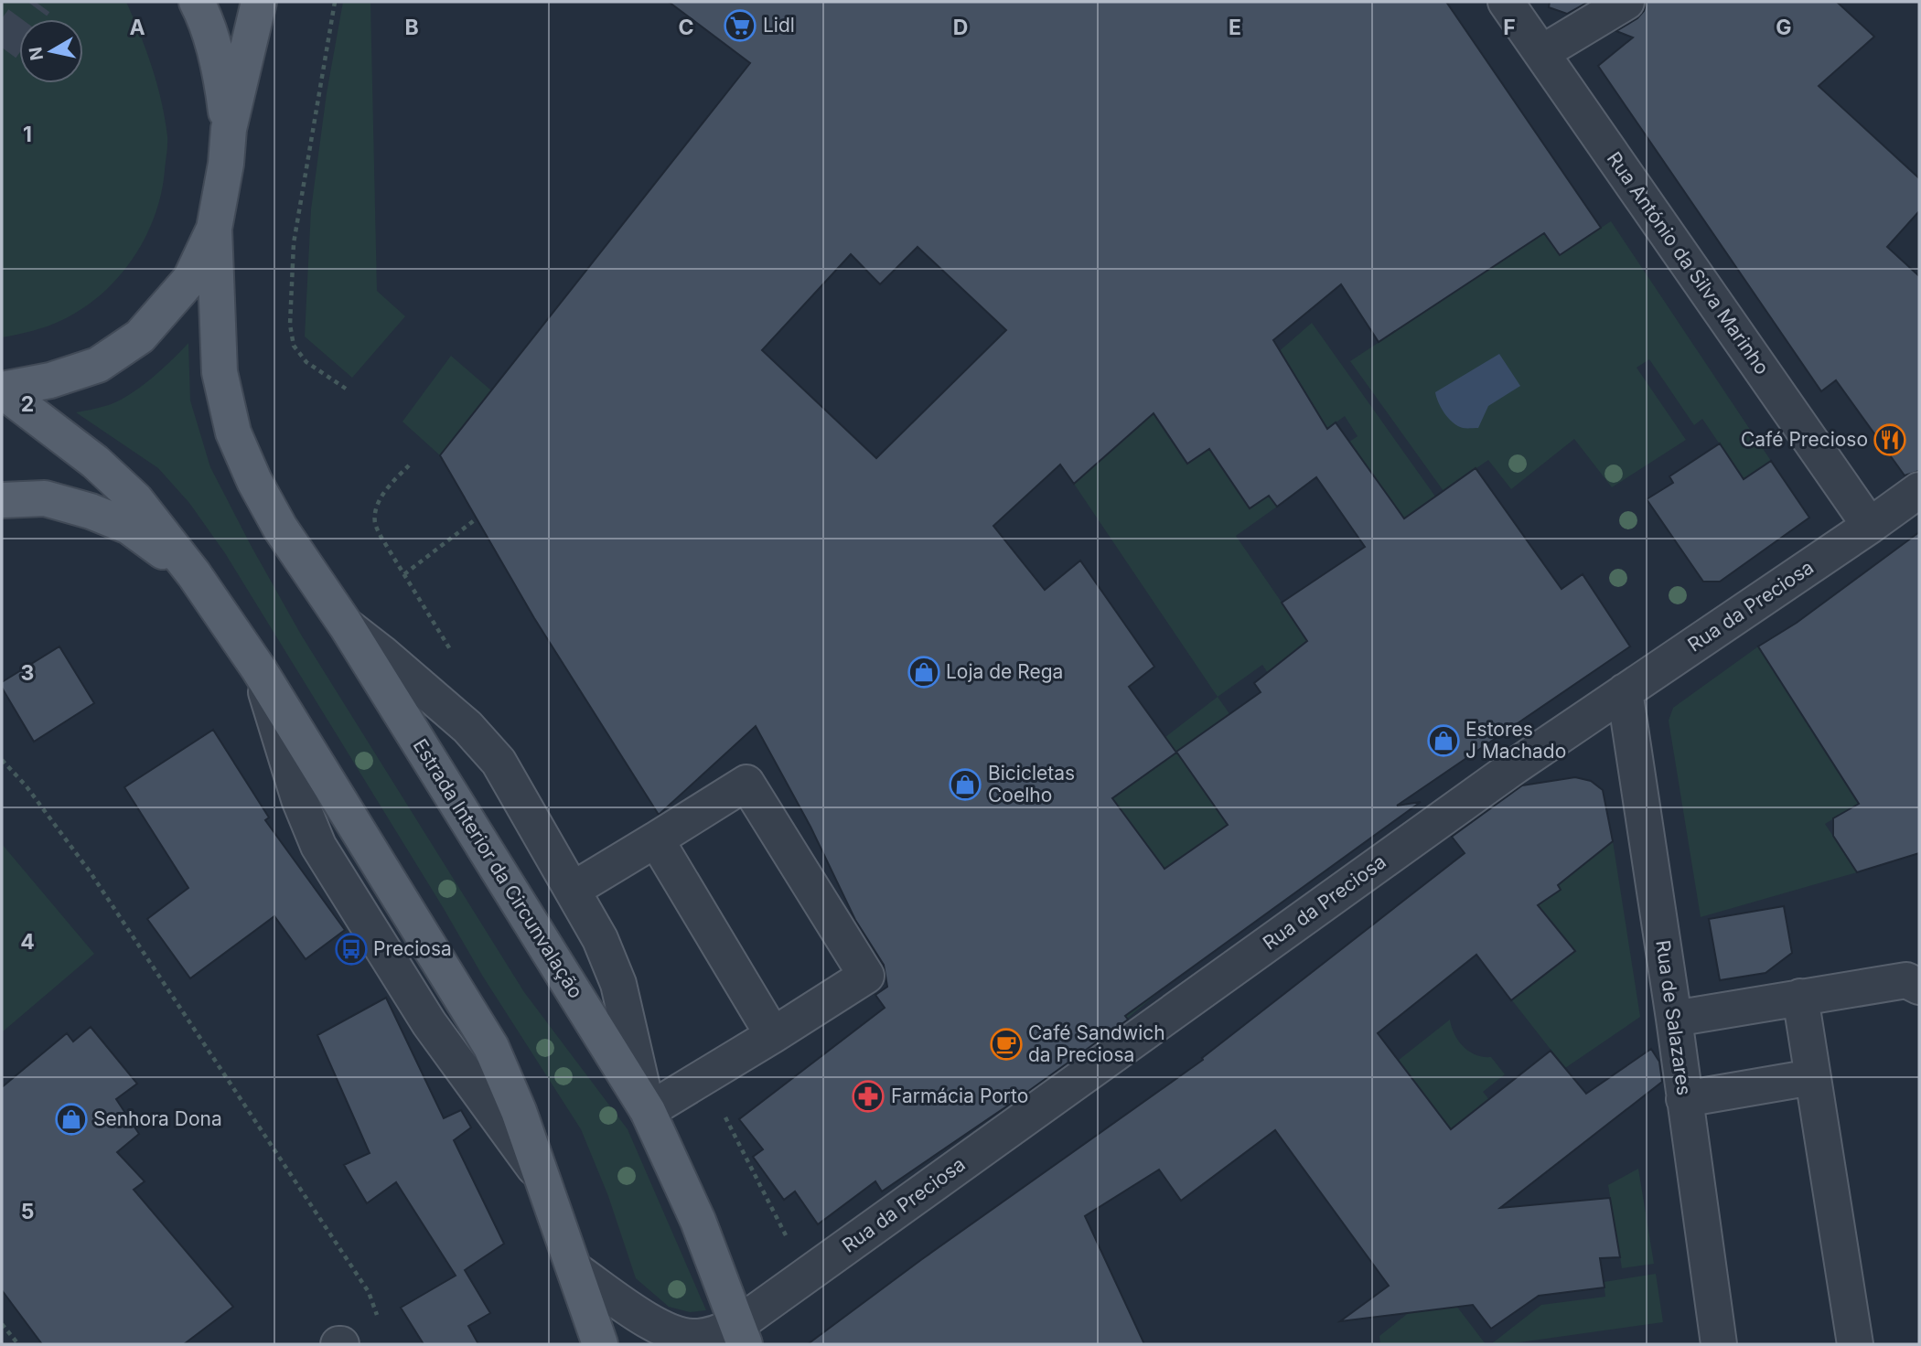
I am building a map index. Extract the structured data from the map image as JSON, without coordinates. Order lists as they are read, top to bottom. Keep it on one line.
{"streets":{"main road":["Estrada Interior da Circunvalação"],"street":["Rua António da Silva Marinho","Rua da Preciosa","Rua de Salazares"]},"crossings":[["Rua António da Silva Marinho","Rua da Preciosa"],["Rua da Preciosa","Estrada Interior da Circunvalação"],["Rua da Preciosa","Rua de Salazares"]],"places":{"supermarket":["Lidl"],"restaurant":["Café Precioso"],"shop":["Loja de Rega","Estores J Machado","Bicicletas Coelho","Senhora Dona"],"bus stop":["Preciosa"],"cafe":["Café Sandwich da Preciosa"],"pharmacy":["Farmácia Porto"]},"north":"left","grid":{"columns":["A","B","C","D","E","F","G"],"rows":["1","2","3","4","5"]}}
